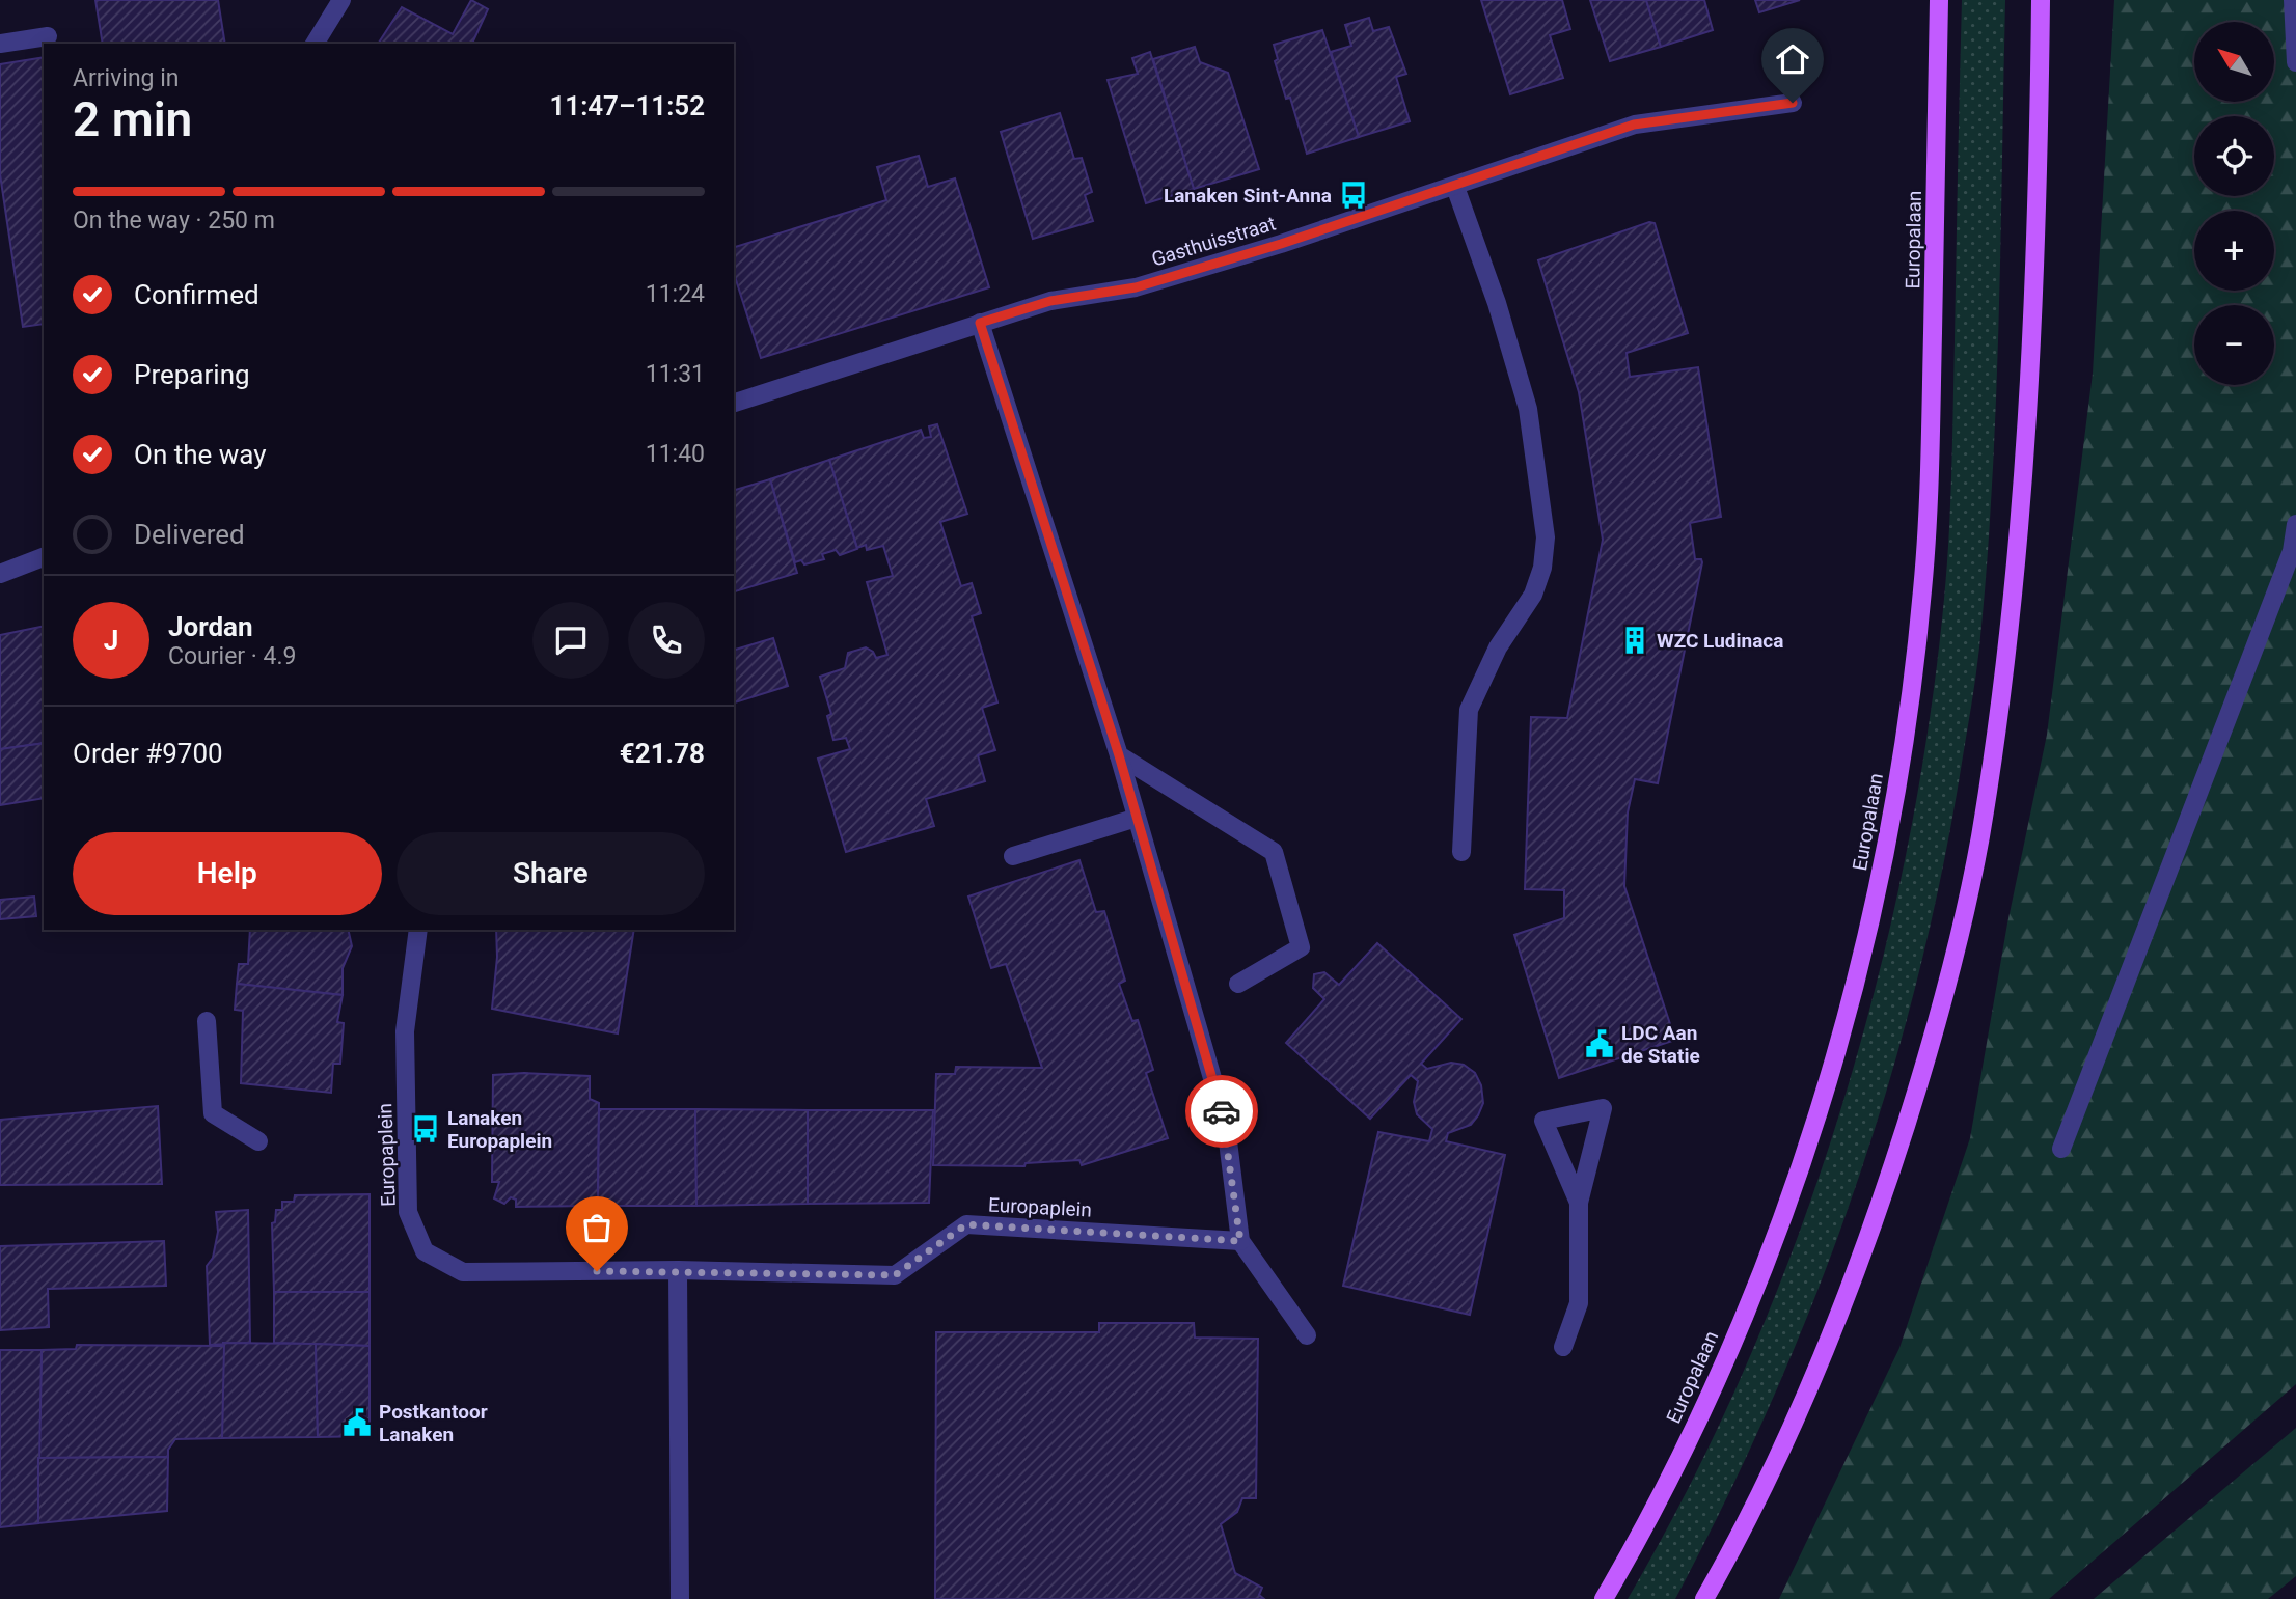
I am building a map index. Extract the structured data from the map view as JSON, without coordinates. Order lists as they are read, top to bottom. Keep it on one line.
{"streets":{"main road":["Europalaan"],"street":["Gasthuisstraat","Europaplein"]},"places":{"bus stop":["Lanaken Sint-Anna","Lanaken Europaplein"],"building":["WZC Ludinaca"],"public building":["LDC Aan de Statie","Postkantoor Lanaken"]},"north":"top left","page":{"map_buttons":["+","−"],"heading":["2 min","Arriving in","11:47–11:52"],"panel":["Jordan","Courier · 4.9","Order #9700","€21.78"],"bar":"On the way · 250 m","list":[["Confirmed","11:24"],["Preparing","11:31"],["On the way","11:40"],"Delivered"],"round":"J","buttons":["Help","Share"]}}
